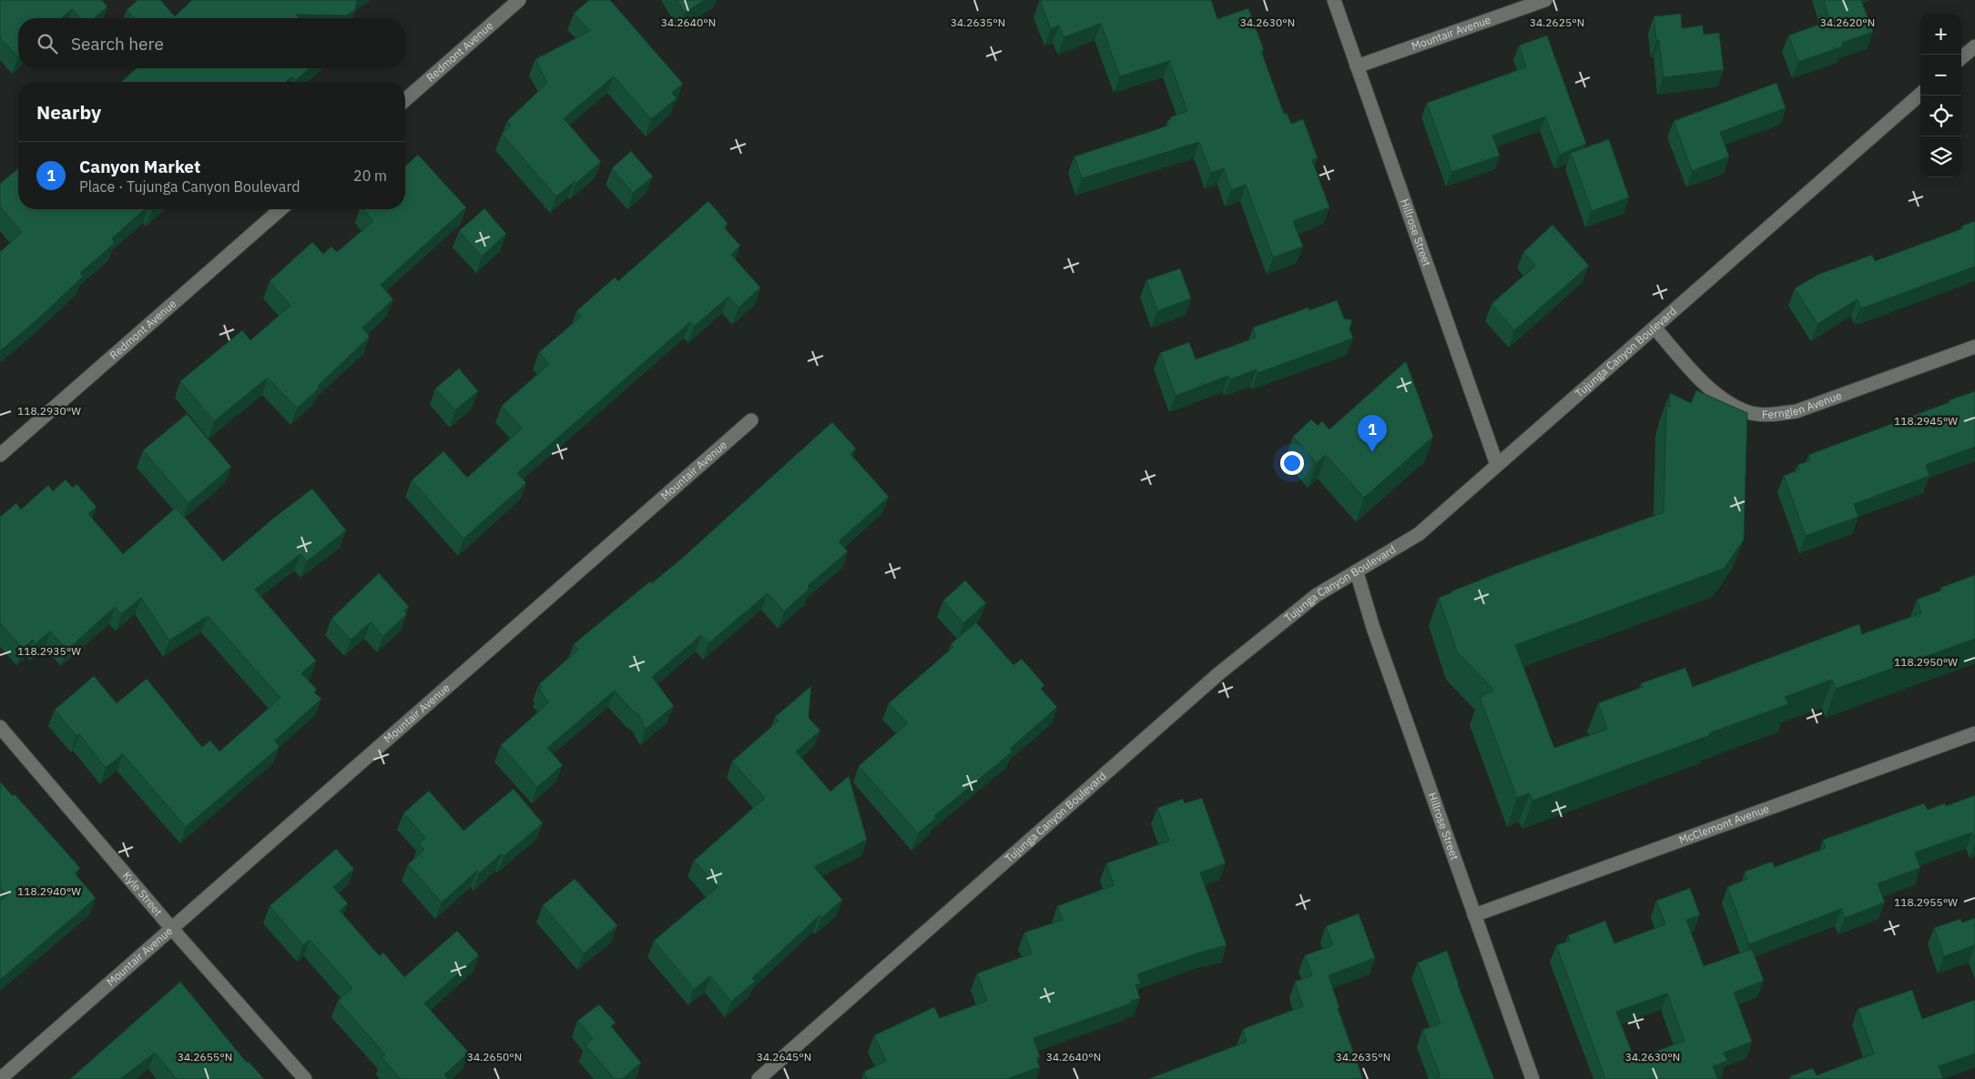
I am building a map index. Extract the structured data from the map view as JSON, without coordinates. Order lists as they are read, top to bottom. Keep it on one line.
{"streets":{"street":["Mountair Avenue","Redmont Avenue","Hillrose Street","Tujunga Canyon Boulevard","Fernglen Avenue","McClemont Avenue","Kyle Street"]},"crossings":[["Mountair Avenue","Hillrose Street"],["Mountair Avenue","Kyle Street"],["Hillrose Street","Tujunga Canyon Boulevard"],["Hillrose Street","McClemont Avenue"],["Tujunga Canyon Boulevard","Fernglen Avenue"]],"page":{"map_buttons":["+","−"],"search":"Search here","heading":"Nearby","list":[{"mark":"1","name":"Canyon Market","note":"Place · Tujunga Canyon Boulevard","value":"20 m"}],"pins":"1"},"coordinates":["34.2640°N","34.2635°N","34.2625°N","34.2620°N","34.2630°N","118.2930°W","118.2945°W","118.2935°W","118.2950°W","118.2940°W","118.2955°W","34.2655°N","34.2650°N","34.2645°N"]}
